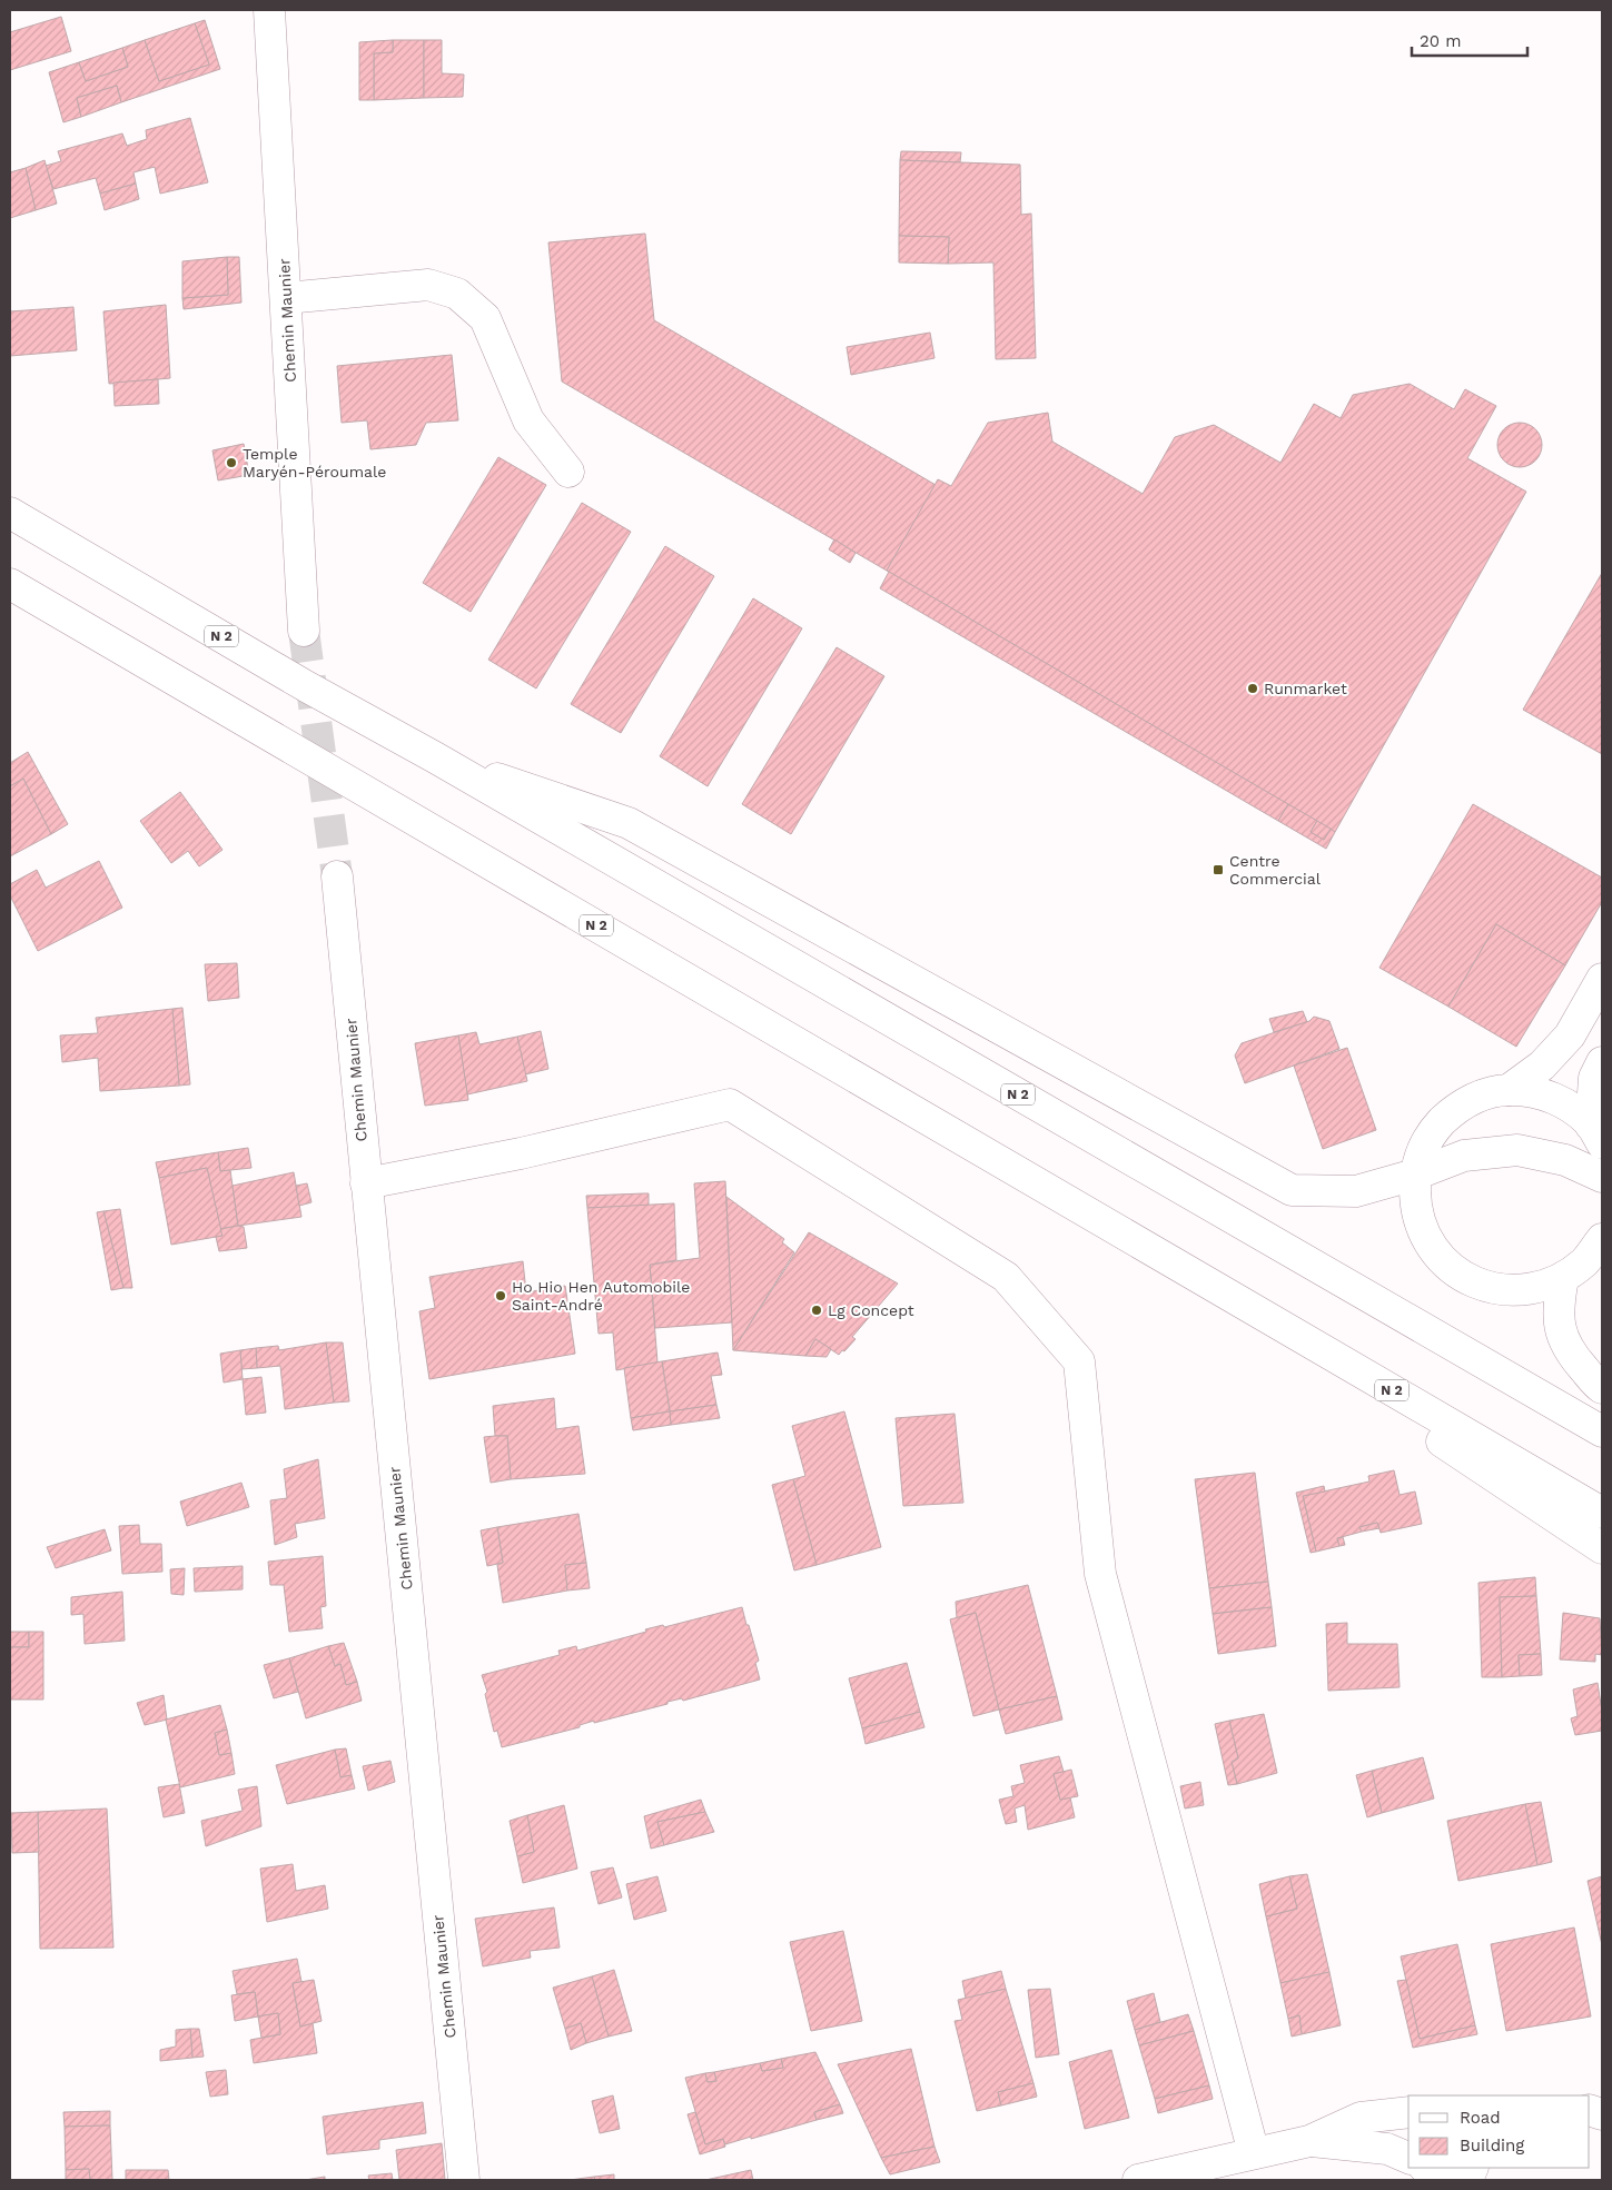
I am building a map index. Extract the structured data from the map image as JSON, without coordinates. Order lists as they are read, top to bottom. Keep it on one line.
{"streets":{"main road":["Chemin Maunier","N 2"]},"places":{"other":["Temple Maryén-Péroumale","Runmarket","Ho Hio Hen Automobile Saint-André","Lg Concept"],"transit":["Centre Commercial"]},"legend":["Road","Building"],"scale_bar":"20 m"}
